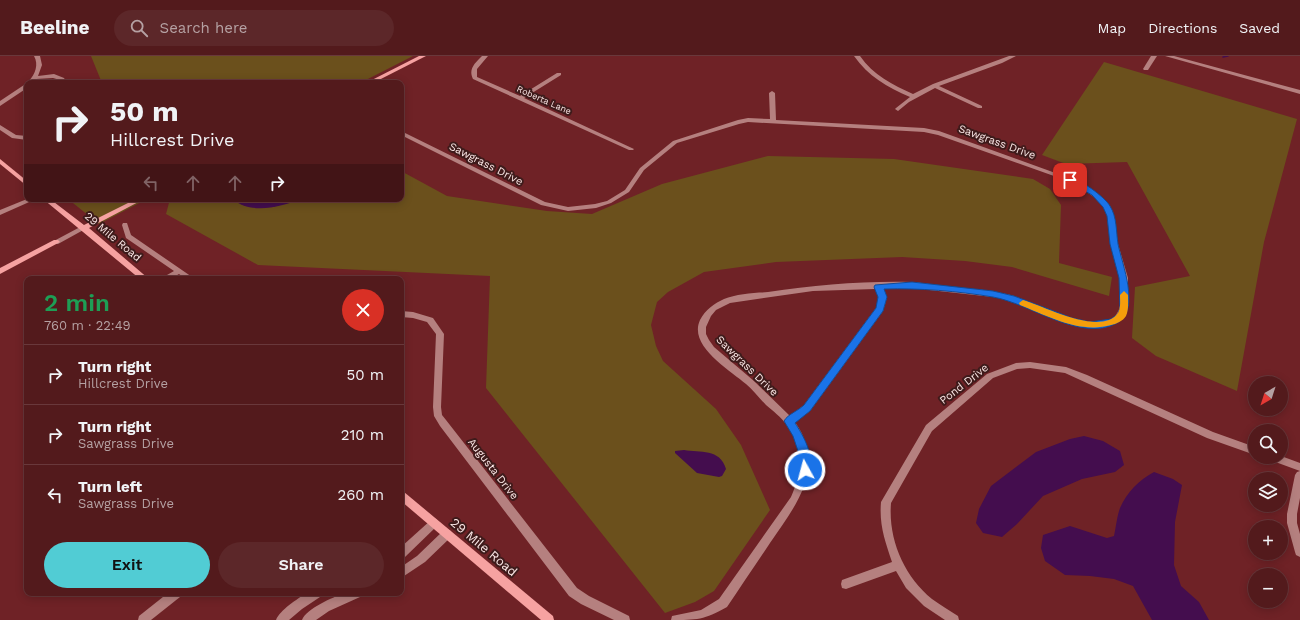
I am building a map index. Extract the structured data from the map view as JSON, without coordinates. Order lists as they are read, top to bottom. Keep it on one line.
{"streets":{"street":["Roberta Lane","Sawgrass Drive","29 Mile Road","Pond Drive","Augusta Drive"]},"north":"bottom left","page":{"header":"Beeline","search":"Search here","nav":["Map","Directions","Saved"],"turn":["50 m","Hillcrest Drive"],"heading":["2 min","760 m · 22:49"],"list":[{"name":"Turn right","note":"Hillcrest Drive","value":"50 m"},{"name":"Turn right","note":"Sawgrass Drive","value":"210 m"},{"name":"Turn left","note":"Sawgrass Drive","value":"260 m"}],"map_buttons":["+","−"],"buttons":["Exit","Share"]}}
